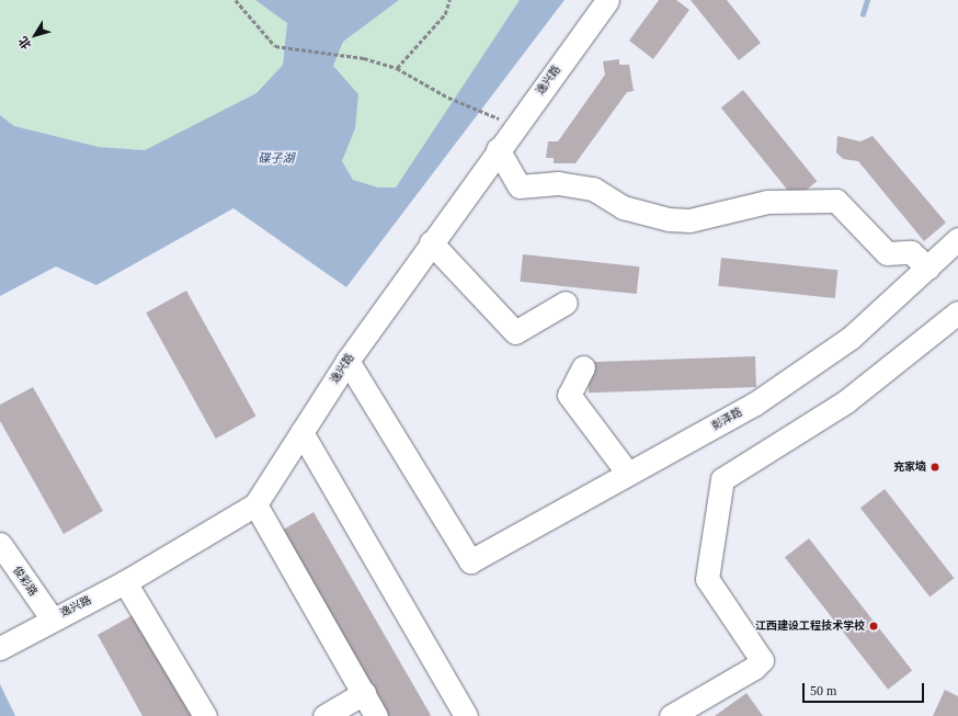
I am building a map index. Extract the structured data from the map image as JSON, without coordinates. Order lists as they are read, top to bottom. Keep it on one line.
{"streets":{"street":["逸兴路","彭泽路","俊彩路"]},"crossings":[["逸兴路","彭泽路"],["逸兴路","俊彩路"]],"water":["碟子湖"],"places":["充家垴","江西建设工程技术学校"],"scale_bar":"50 m","north":"bottom left"}
